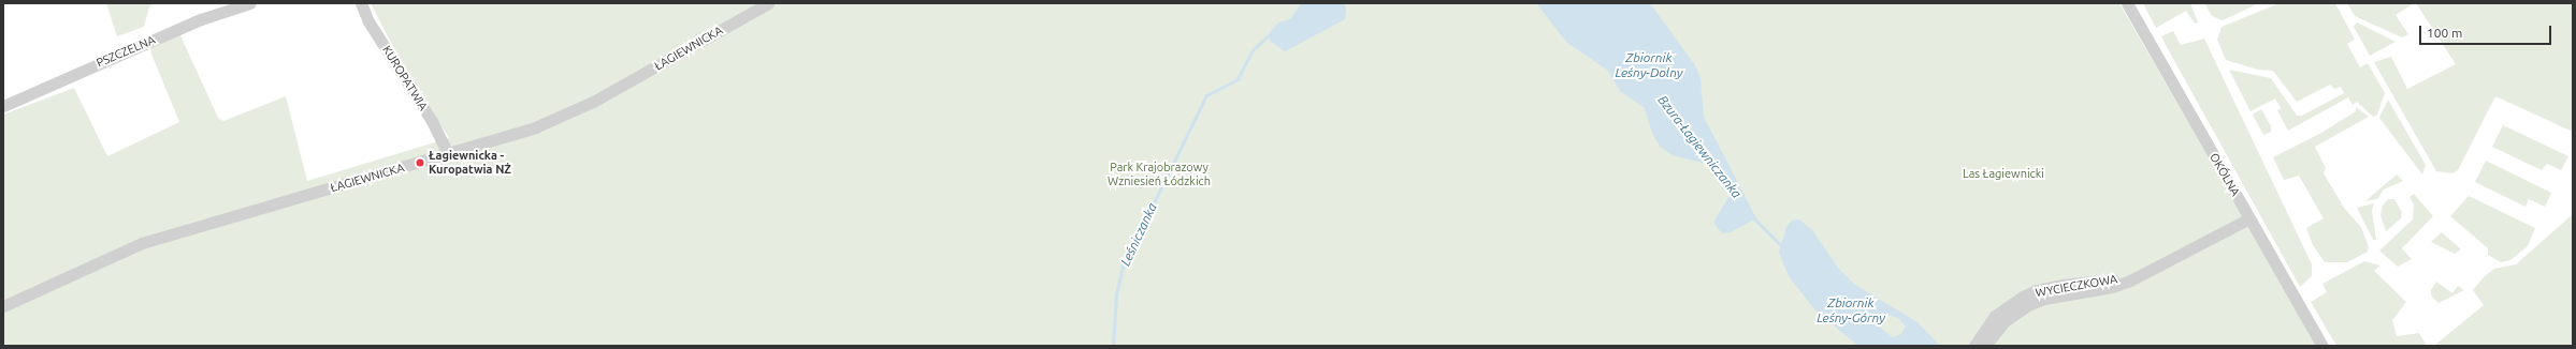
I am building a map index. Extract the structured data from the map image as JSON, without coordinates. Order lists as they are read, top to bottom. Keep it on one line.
{"streets":{"street":["ŁAGIEWNICKA","PSZCZELNA","KUROPATWIA","OKÓLNA","WYCIECZKOWA"]},"crossings":[["ŁAGIEWNICKA","KUROPATWIA"],["OKÓLNA","WYCIECZKOWA"]],"water":["Zbiornik Leśny-Dolny","Bzura-Łagiewniczanka","Leśniczanka","Zbiornik Leśny-Górny"],"parks":["Park Krajobrazowy Wzniesień Łódzkich","Las Łagiewnicki"],"places":["Łagiewnicka - Kuropatwia NŻ"],"scale_bar":"100 m"}
